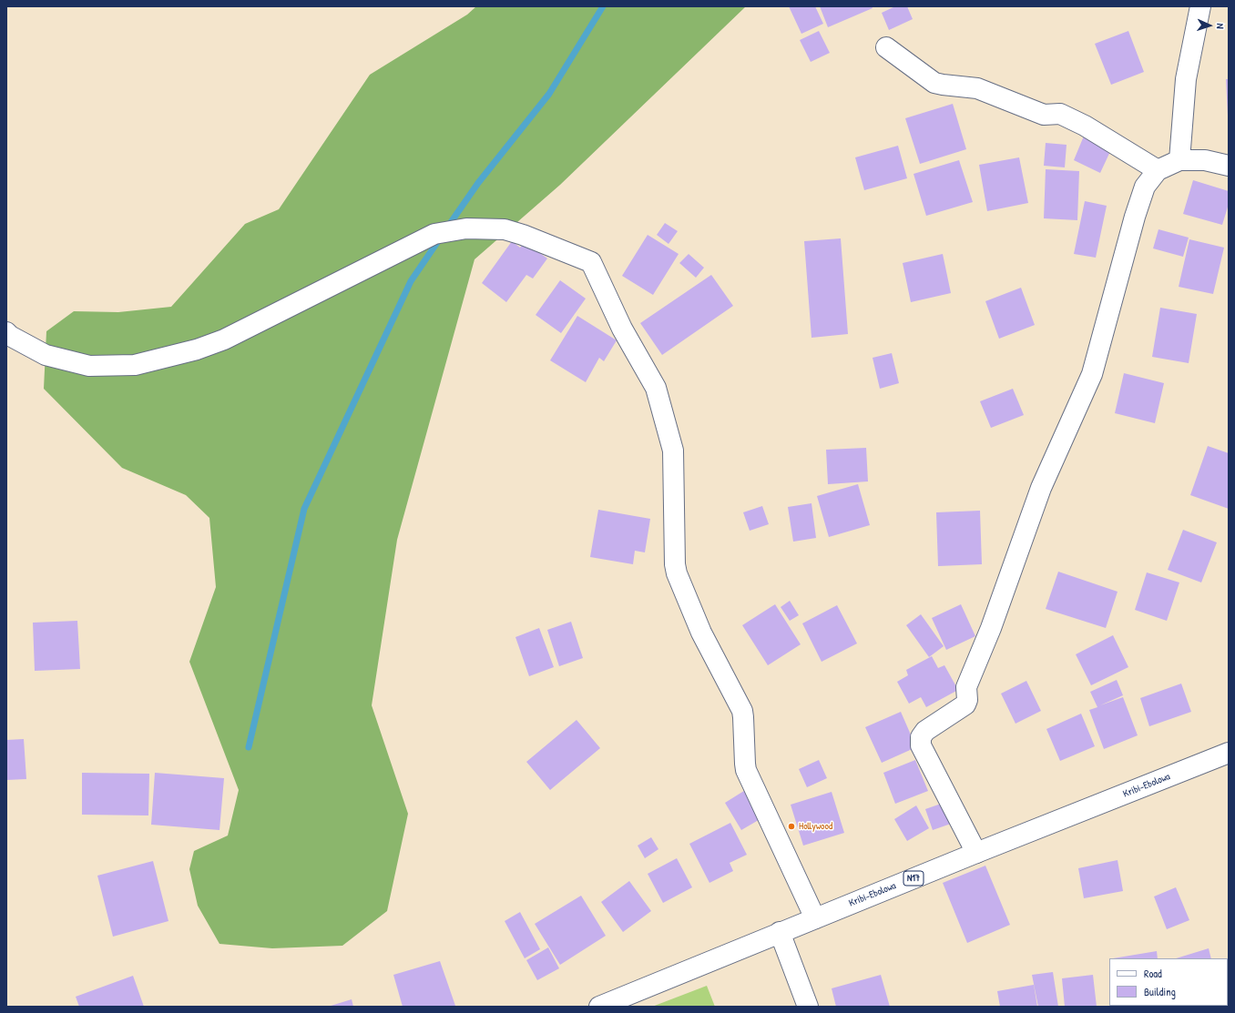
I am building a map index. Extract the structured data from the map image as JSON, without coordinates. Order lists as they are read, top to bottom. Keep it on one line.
{"streets":{"main road":["Kribi-Ebolowa","N17"]},"places":["Hollywood"],"legend":["Road","Building"],"north":"right"}
